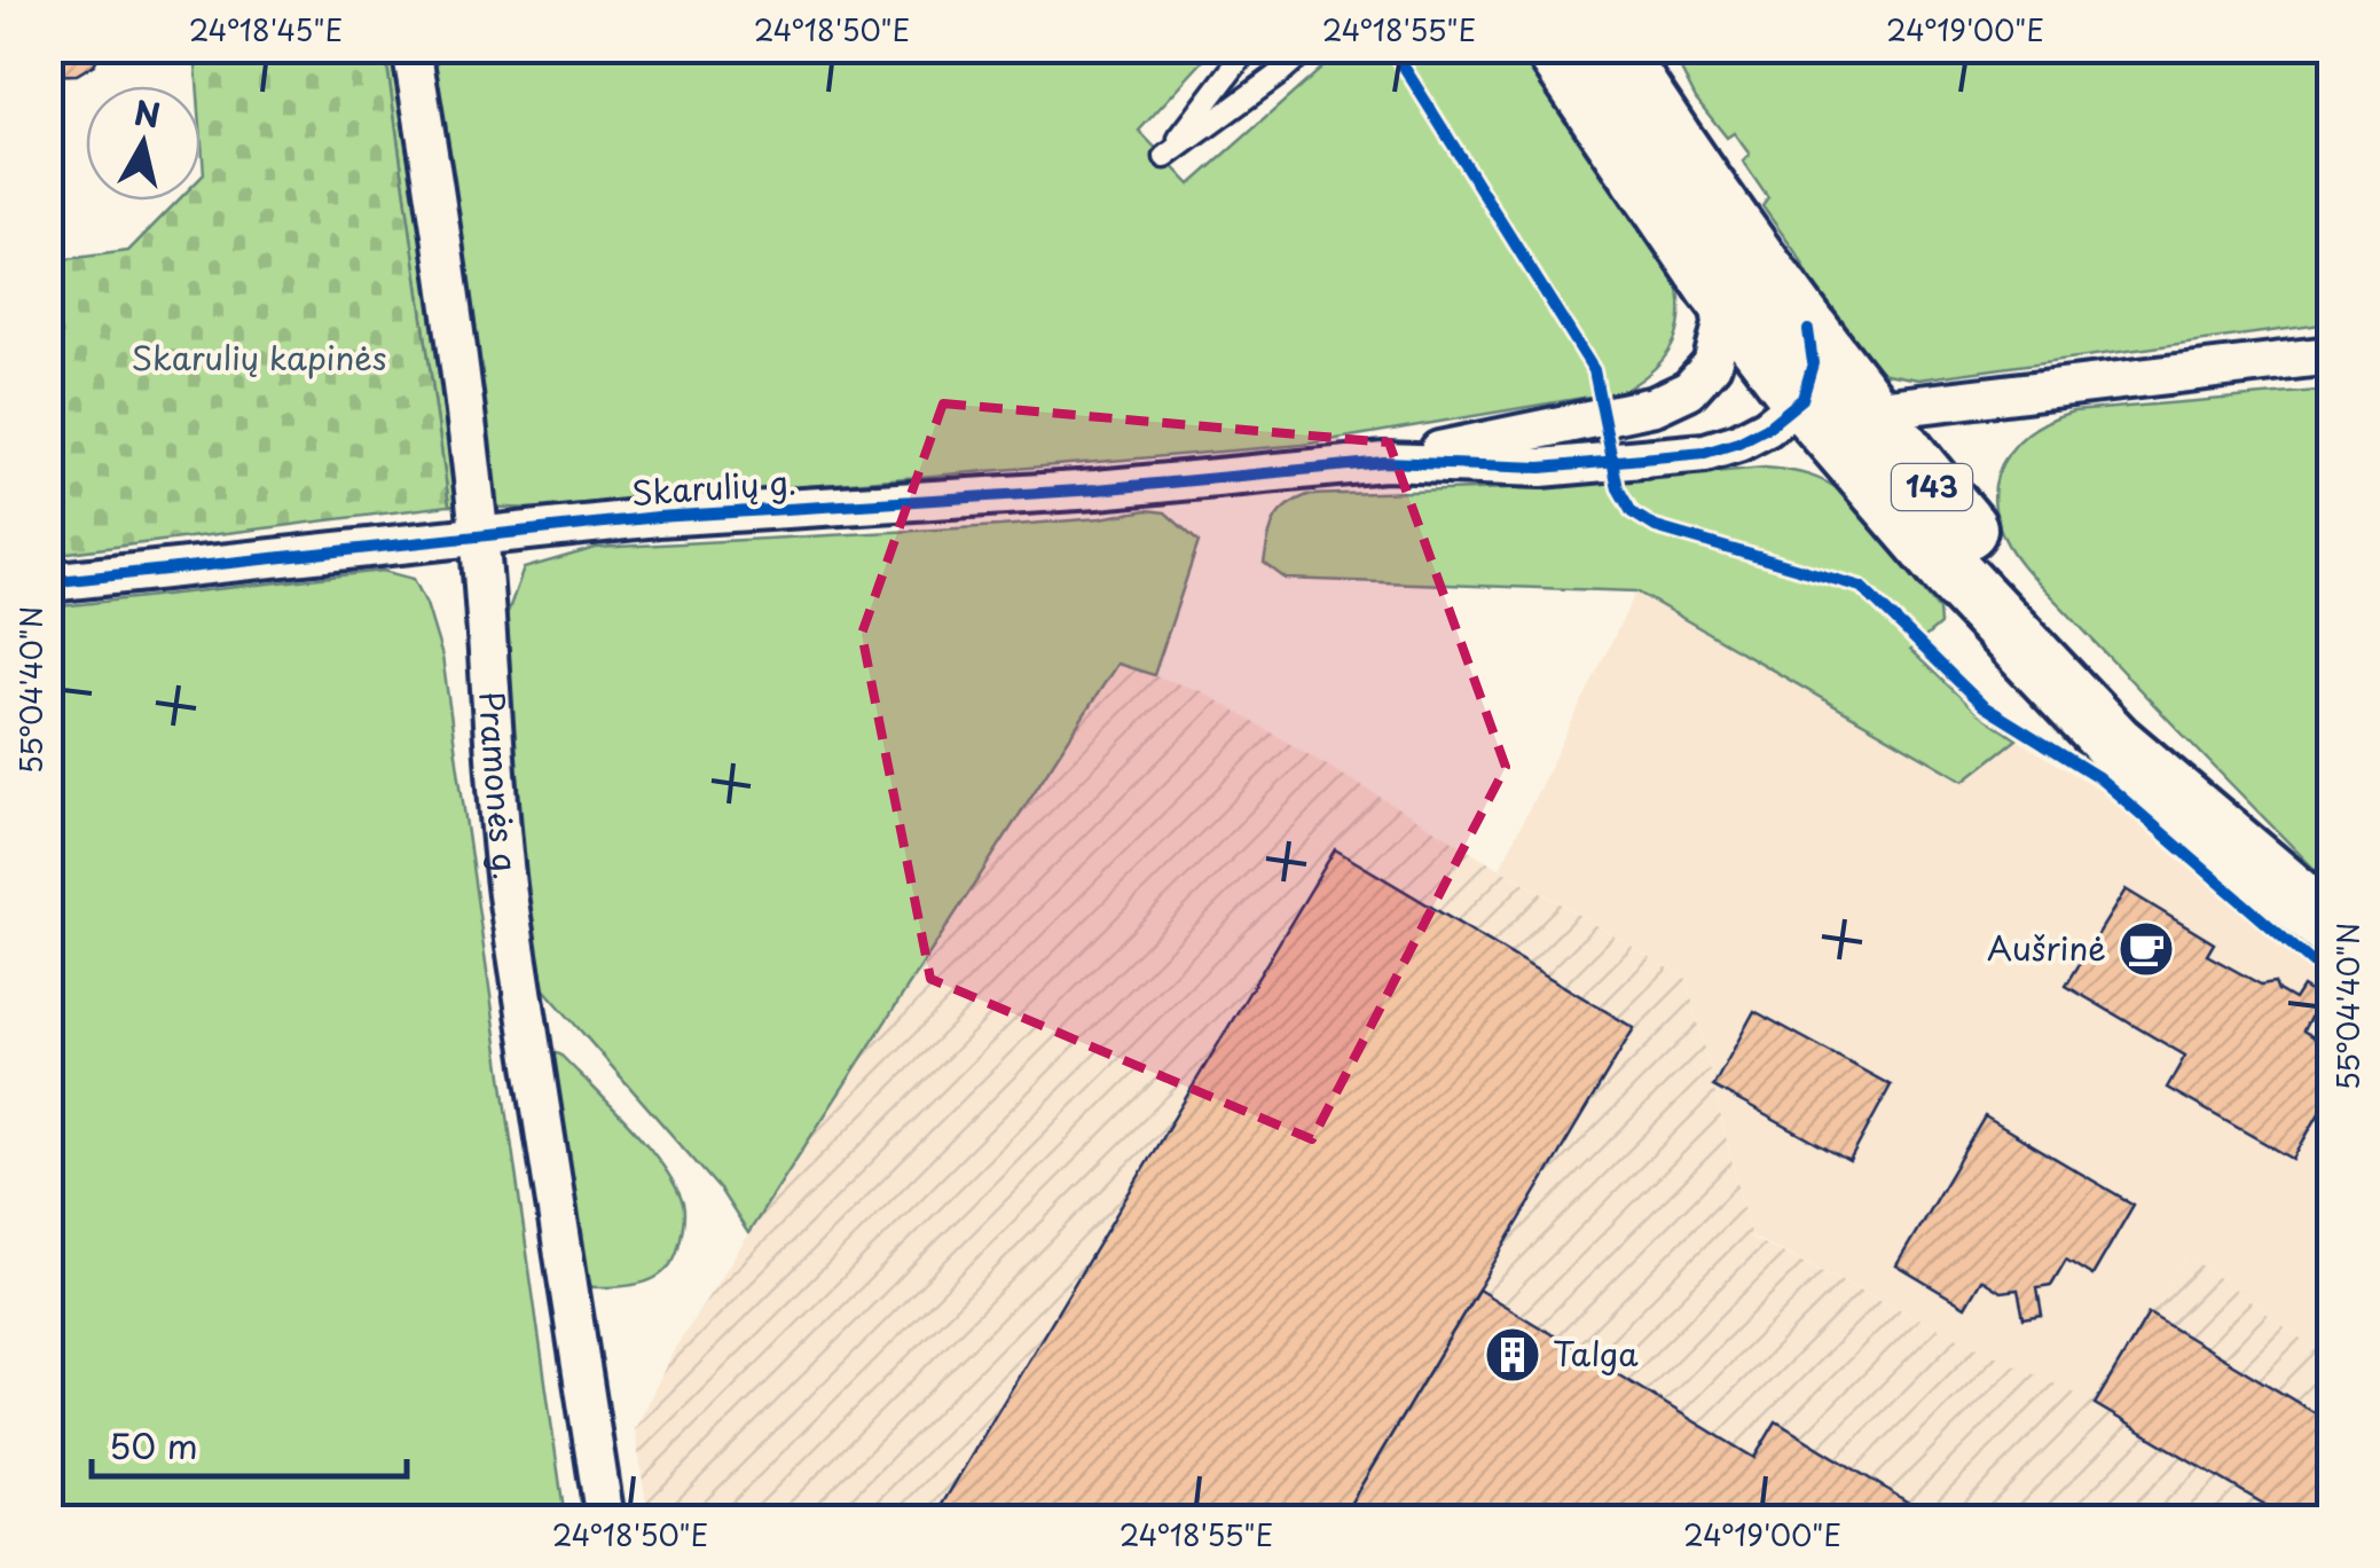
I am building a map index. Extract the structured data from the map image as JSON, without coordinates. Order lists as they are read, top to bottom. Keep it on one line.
{"streets":{"main road":["143"],"street":["Skarulių g.","Pramonės g."]},"crossings":[["143","Skarulių g."],["Skarulių g.","Pramonės g."]],"parks":["Skarulių kapinės"],"places":{"cafe":["Aušrinė"],"building":["Talga"]},"scale_bar":"50 m","north":"top","coordinates":["24°18'45\"E","24°18'50\"E","24°18'55\"E","24°19'00\"E","55°04'40\"N"]}
